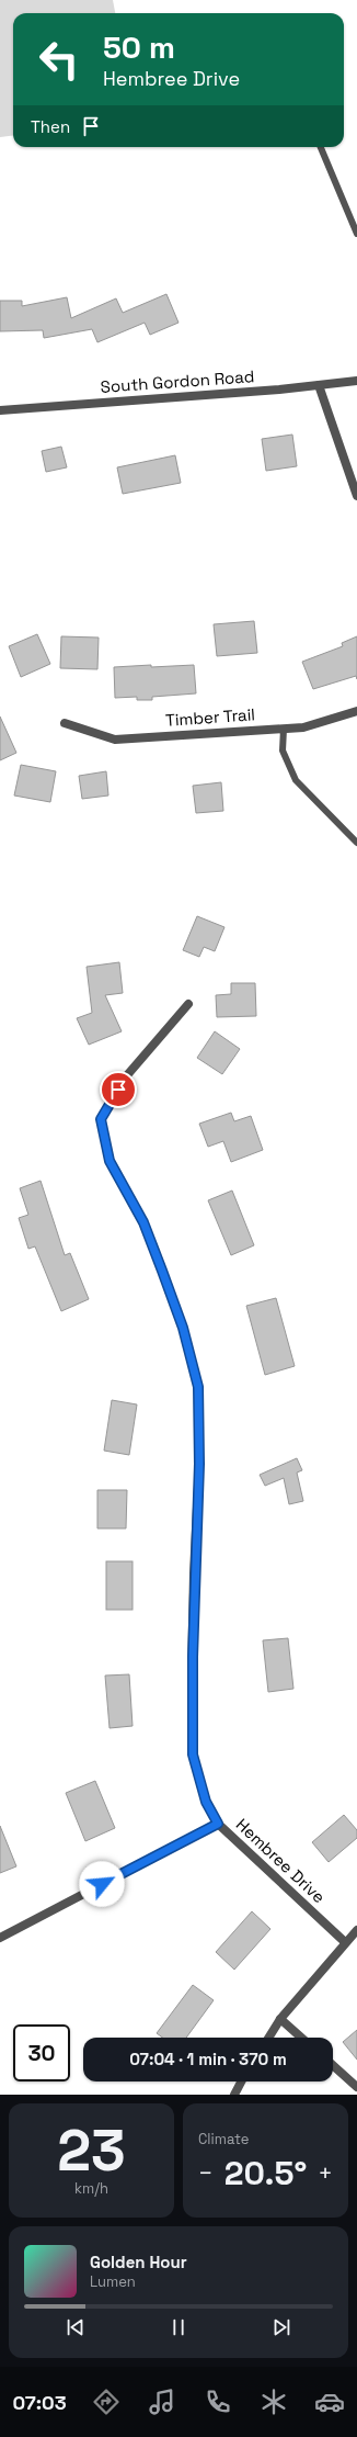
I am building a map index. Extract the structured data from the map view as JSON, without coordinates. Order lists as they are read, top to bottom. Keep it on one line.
{"streets":{"street":["South Gordon Road","Timber Trail","Hembree Drive"]},"page":{"turn":["50 m","Hembree Drive"],"then":"Then","limit":"30","trip":"07:04 · 1 min · 370 m","tile":[["23","km/h"],"Climate"],"heat":["−","20.5°","+"],"song":["Golden Hour","Lumen"],"tabs":"07:03"}}
